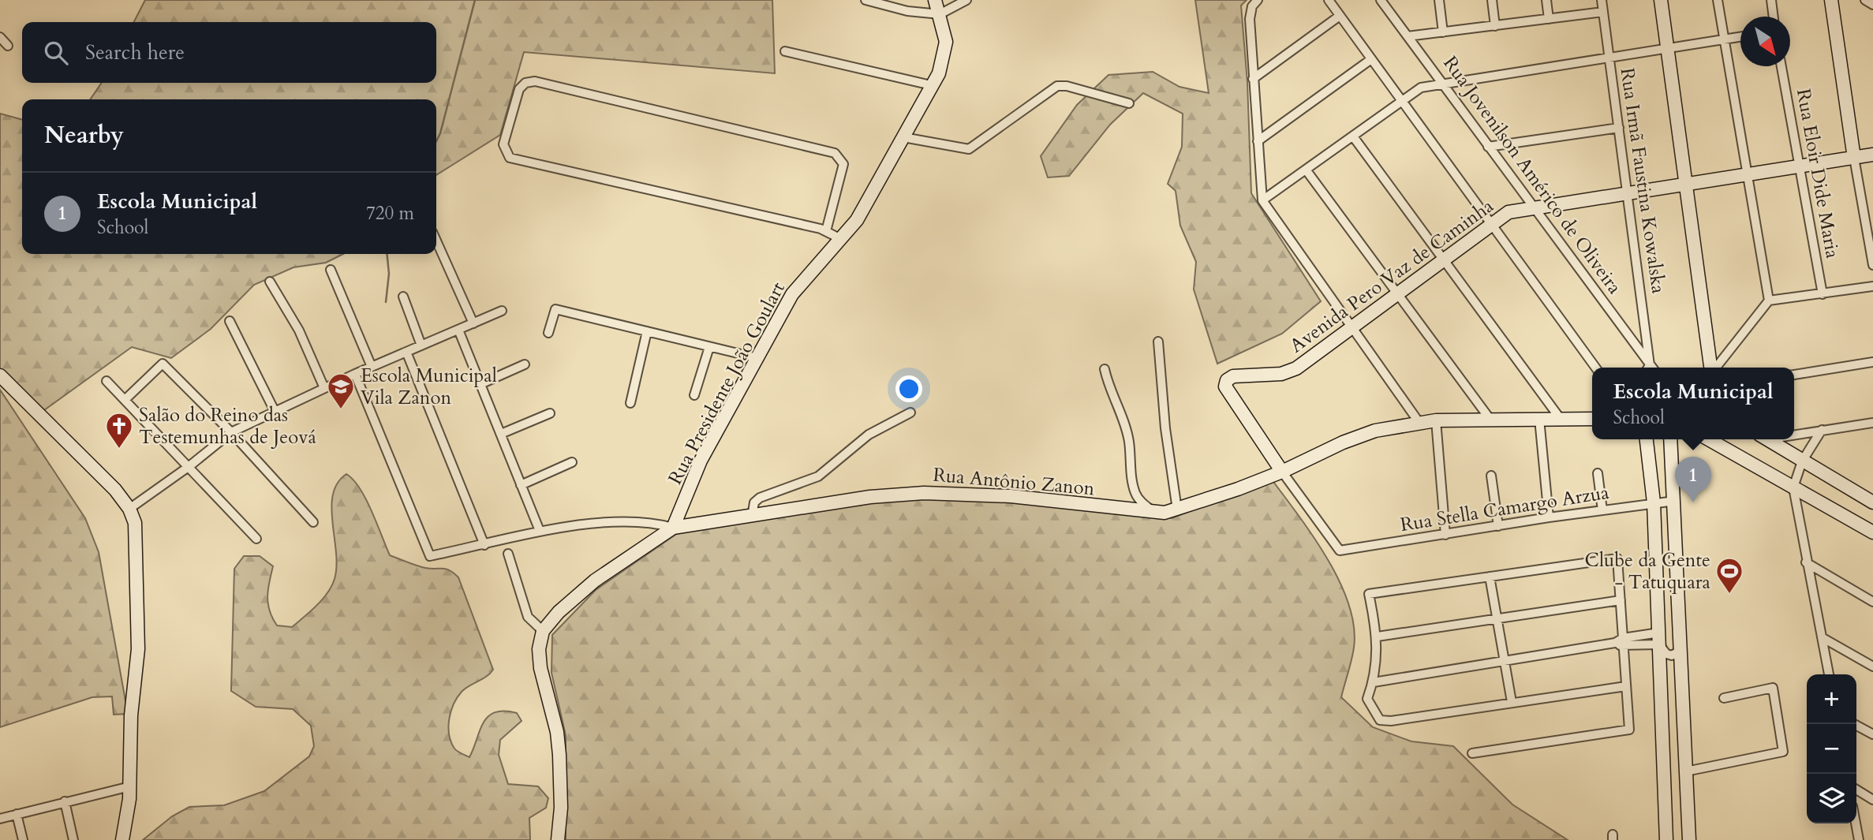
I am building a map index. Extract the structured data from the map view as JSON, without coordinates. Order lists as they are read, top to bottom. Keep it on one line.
{"streets":{"main road":["Avenida Pero Vaz de Caminha","Rua Presidente João Goulart","Rua Antônio Zanon"],"street":["Rua Eloir Dide Maria","Rua Jovenilson Américo de Oliveira","Rua Irmã Faustina Kowalska","Rua Stella Camargo Arzua"]},"crossings":[["Rua Eloir Dide Maria","Avenida Pero Vaz de Caminha"],["Rua Jovenilson Américo de Oliveira","Avenida Pero Vaz de Caminha"],["Rua Irmã Faustina Kowalska","Avenida Pero Vaz de Caminha"],["Avenida Pero Vaz de Caminha","Rua Antônio Zanon"],["Avenida Pero Vaz de Caminha","Rua Stella Camargo Arzua"],["Rua Presidente João Goulart","Rua Antônio Zanon"],["Rua Antônio Zanon","Rua Stella Camargo Arzua"]],"places":{"school or university":["Escola Municipal Vila Zanon"],"church":["Salão do Reino das Testemunhas de Jeová"],"sports":["Clube da Gente - Tatuquara"]},"north":"bottom right","page":{"search":"Search here","heading":"Nearby","list":[{"mark":"1","name":"Escola Municipal","note":"School","value":"720 m"}],"popup":["Escola Municipal","School"],"pins":"1","map_buttons":["+","−"]}}
